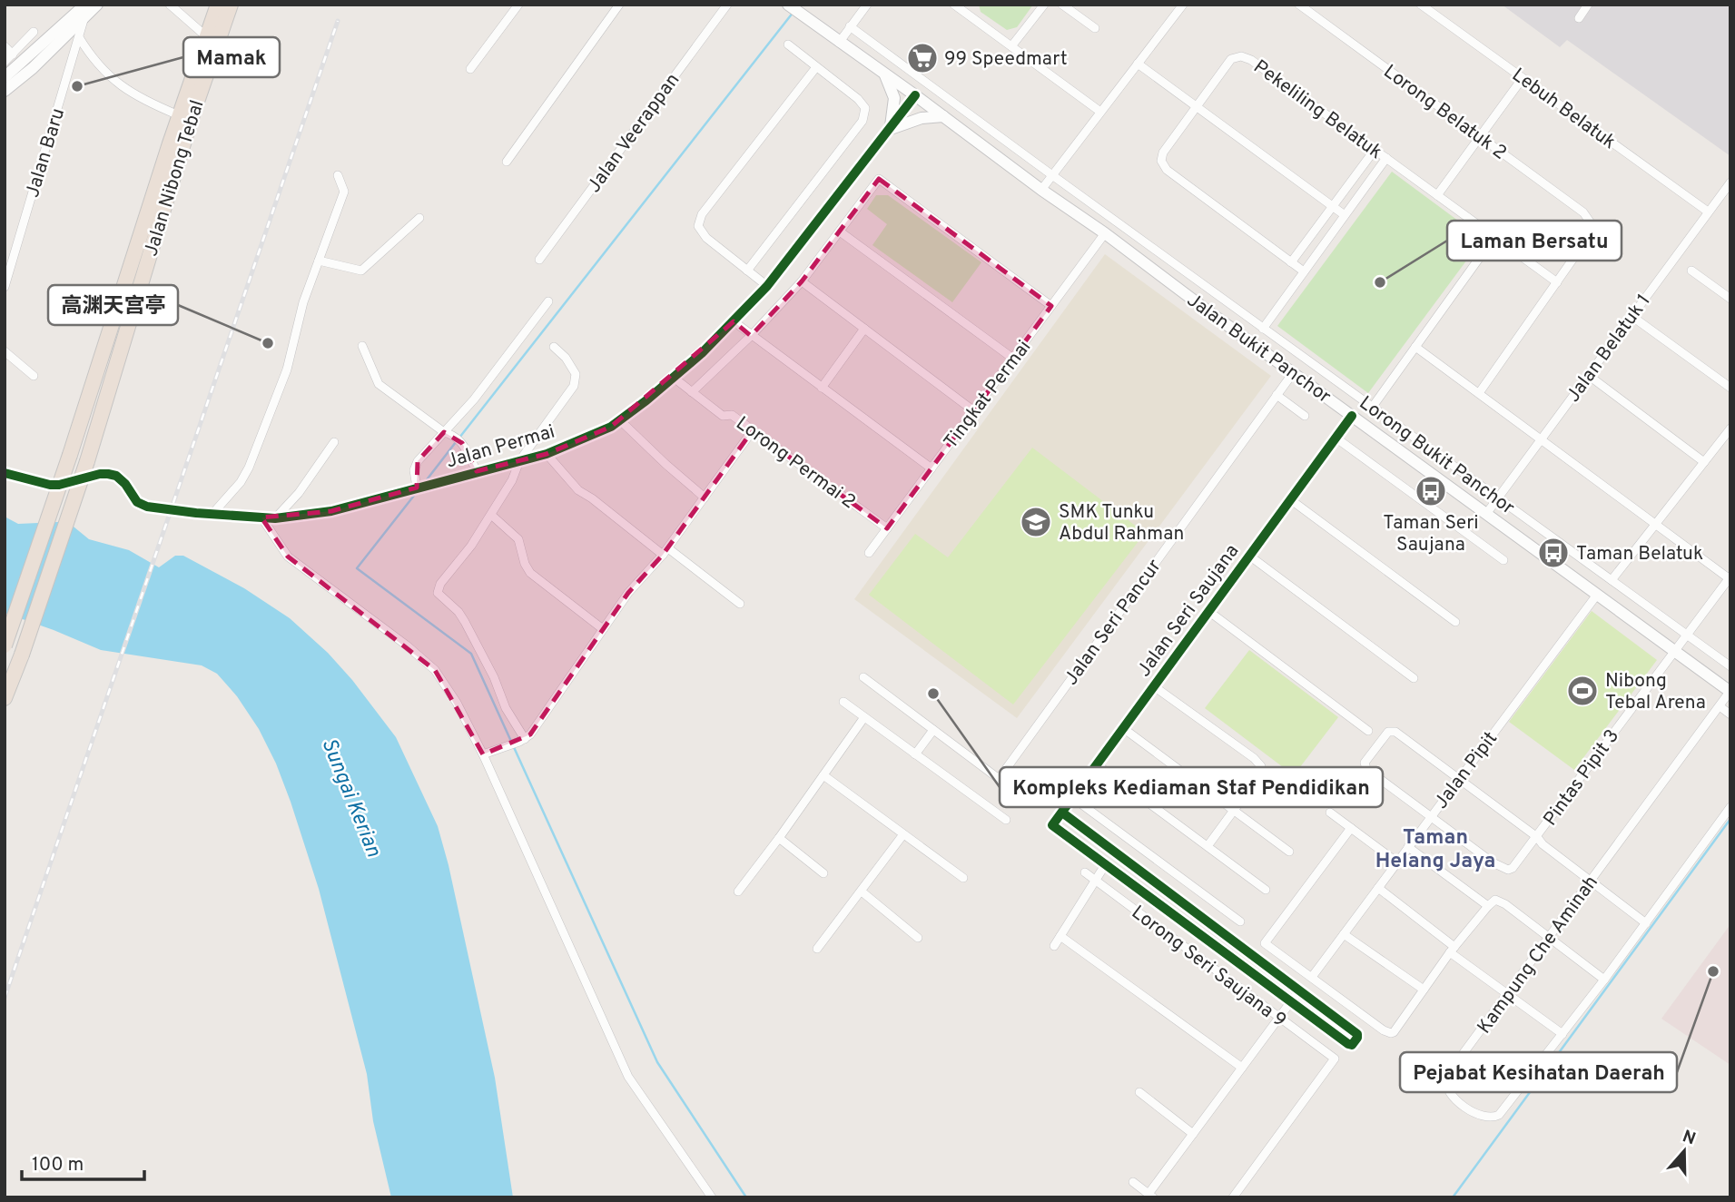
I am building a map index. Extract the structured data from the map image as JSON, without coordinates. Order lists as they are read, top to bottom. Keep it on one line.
{"streets":{"highway":["Jalan Nibong Tebal"],"main road":["Jalan Bukit Panchor","Jalan Permai"],"street":["Lebuh Belatuk","Pekeliling Belatuk","Lorong Belatuk 2","Jalan Veerappan","Jalan Baru","Jalan Belatuk 1","Tingkat Permai","Lorong Bukit Panchor","Lorong Permai 2","Jalan Seri Saujana","Jalan Seri Pancur","Jalan Pipit","Pintas Pipit 3","Kampung Che Aminah","Lorong Seri Saujana 9"]},"crossings":[["Lebuh Belatuk","Jalan Belatuk 1"],["Pekeliling Belatuk","Lorong Belatuk 2"],["Jalan Bukit Panchor","Jalan Belatuk 1"],["Jalan Bukit Panchor","Tingkat Permai"],["Jalan Bukit Panchor","Jalan Permai"],["Jalan Bukit Panchor","Jalan Seri Saujana"],["Jalan Bukit Panchor","Jalan Seri Pancur"],["Jalan Bukit Panchor","Jalan Pipit"],["Jalan Bukit Panchor","Pintas Pipit 3"],["Jalan Bukit Panchor","Kampung Che Aminah"],["Jalan Belatuk 1","Lorong Bukit Panchor"],["Tingkat Permai","Lorong Permai 2"],["Jalan Permai","Lorong Permai 2"],["Lorong Bukit Panchor","Pintas Pipit 3"],["Jalan Pipit","Pintas Pipit 3"]],"districts":["Taman Helang Jaya"],"water":["Sungai Kerian"],"places":{"supermarket":["99 Speedmart"],"other":["Mamak","Laman Bersatu","高渊天宫亭","Kompleks Kediaman Staf Pendidikan","Pejabat Kesihatan Daerah"],"bus stop":["Taman Seri Saujana","Taman Belatuk"],"school or university":["SMK Tunku Abdul Rahman"],"sports":["Nibong Tebal Arena"]},"scale_bar":"100 m","north":"top"}
